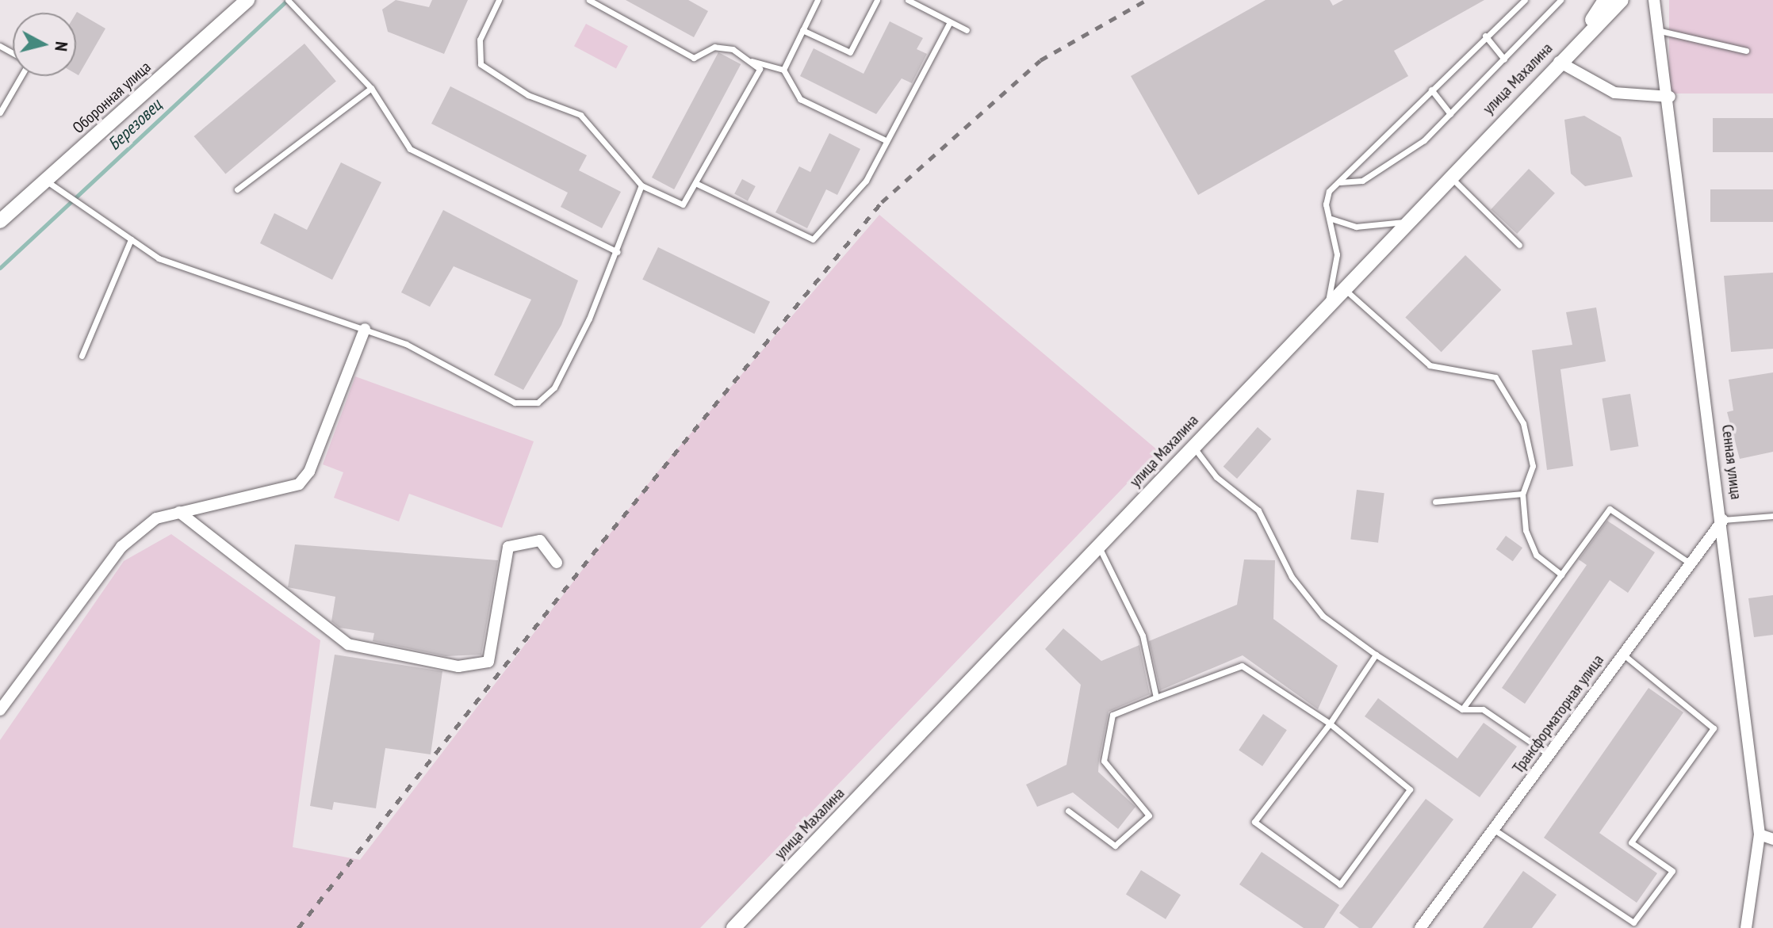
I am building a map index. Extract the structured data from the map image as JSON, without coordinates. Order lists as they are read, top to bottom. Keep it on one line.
{"streets":{"street":["улица Махалина","Оборонная улица","Сенная улица","Трансформаторная улица"]},"crossings":[["Сенная улица","Трансформаторная улица"]],"water":["Березовец"],"north":"right"}
